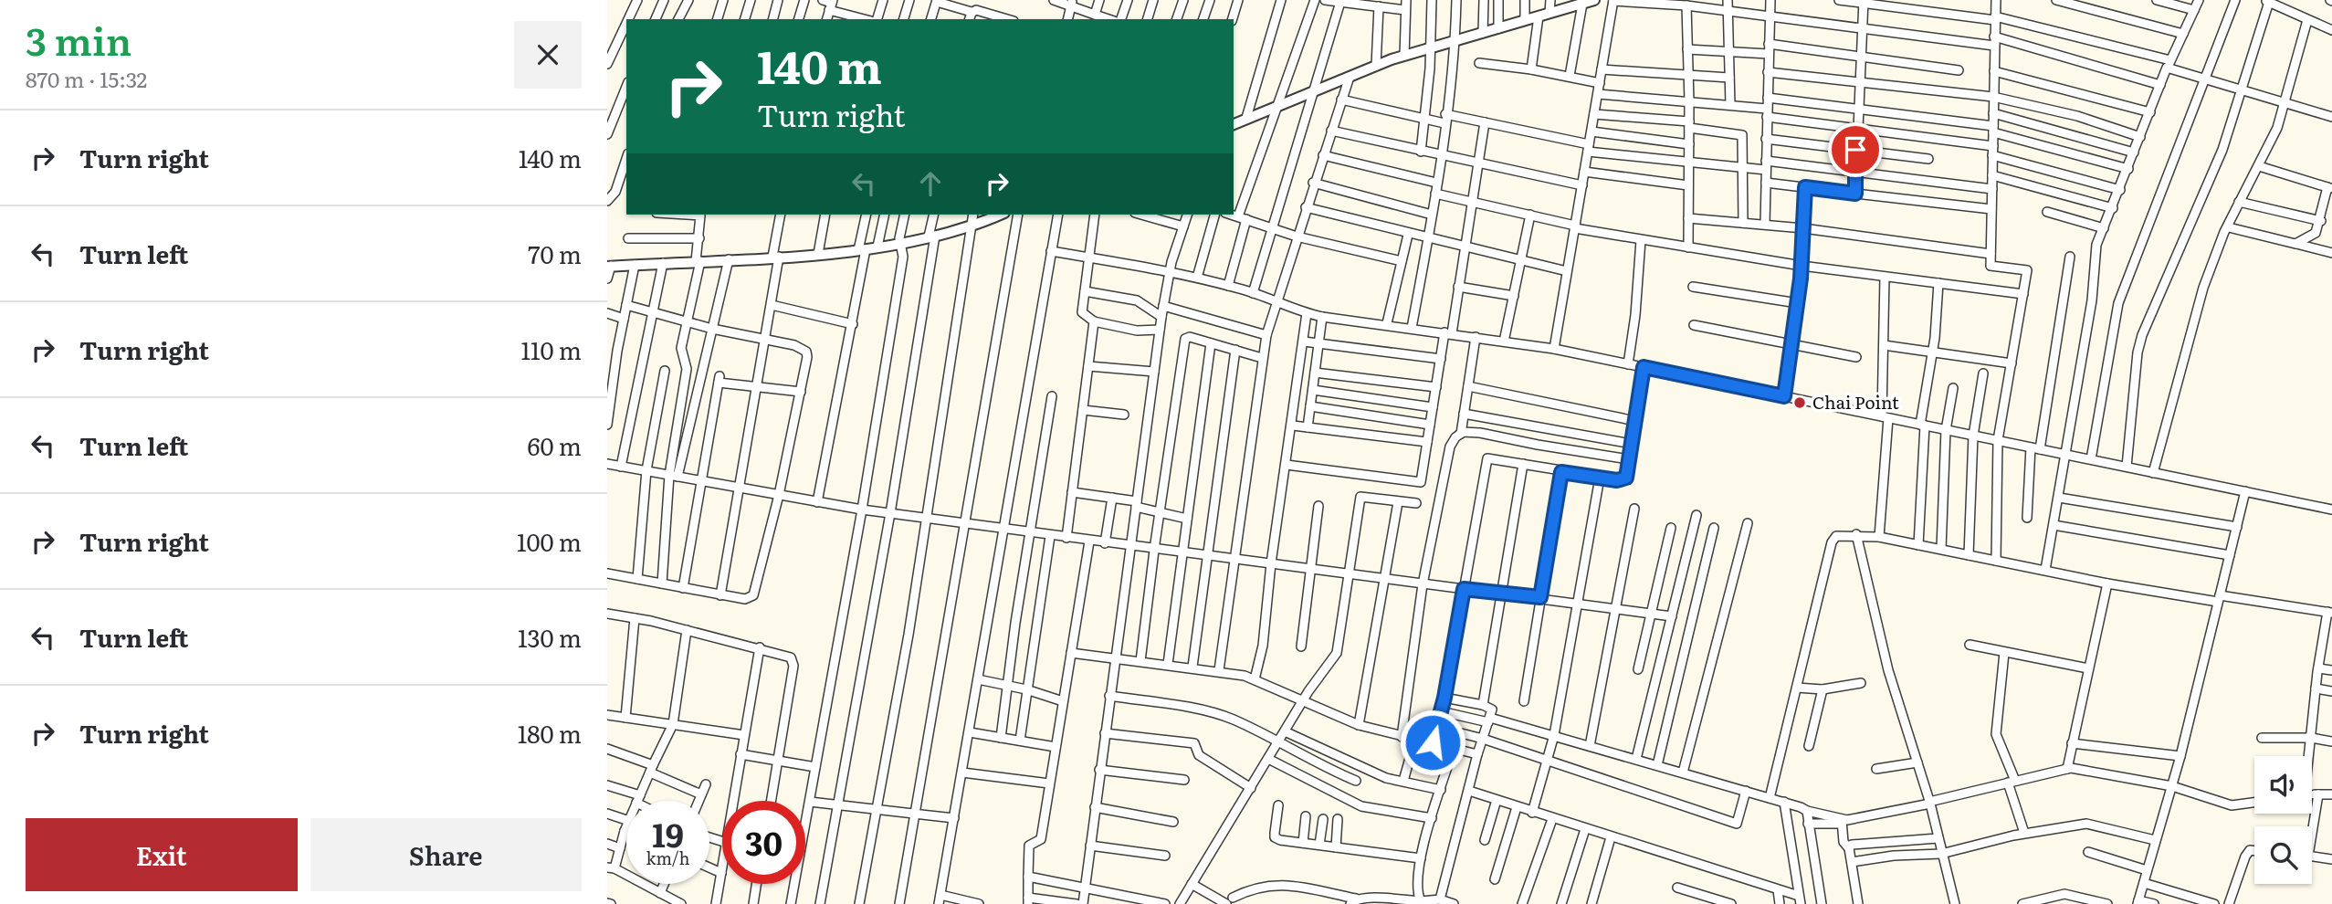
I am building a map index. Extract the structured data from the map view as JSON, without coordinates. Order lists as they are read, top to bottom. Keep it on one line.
{"places":["Chai Point"],"page":{"heading":["3 min","870 m · 15:32"],"turn":["140 m","Turn right"],"list":[{"name":"Turn right","value":"140 m"},{"name":"Turn left","value":"70 m"},{"name":"Turn right","value":"110 m"},{"name":"Turn left","value":"60 m"},{"name":"Turn right","value":"100 m"},{"name":"Turn left","value":"130 m"},{"name":"Turn right","value":"180 m"}],"speed":"19 km/h","limit":"30","buttons":["Exit","Share"]}}
